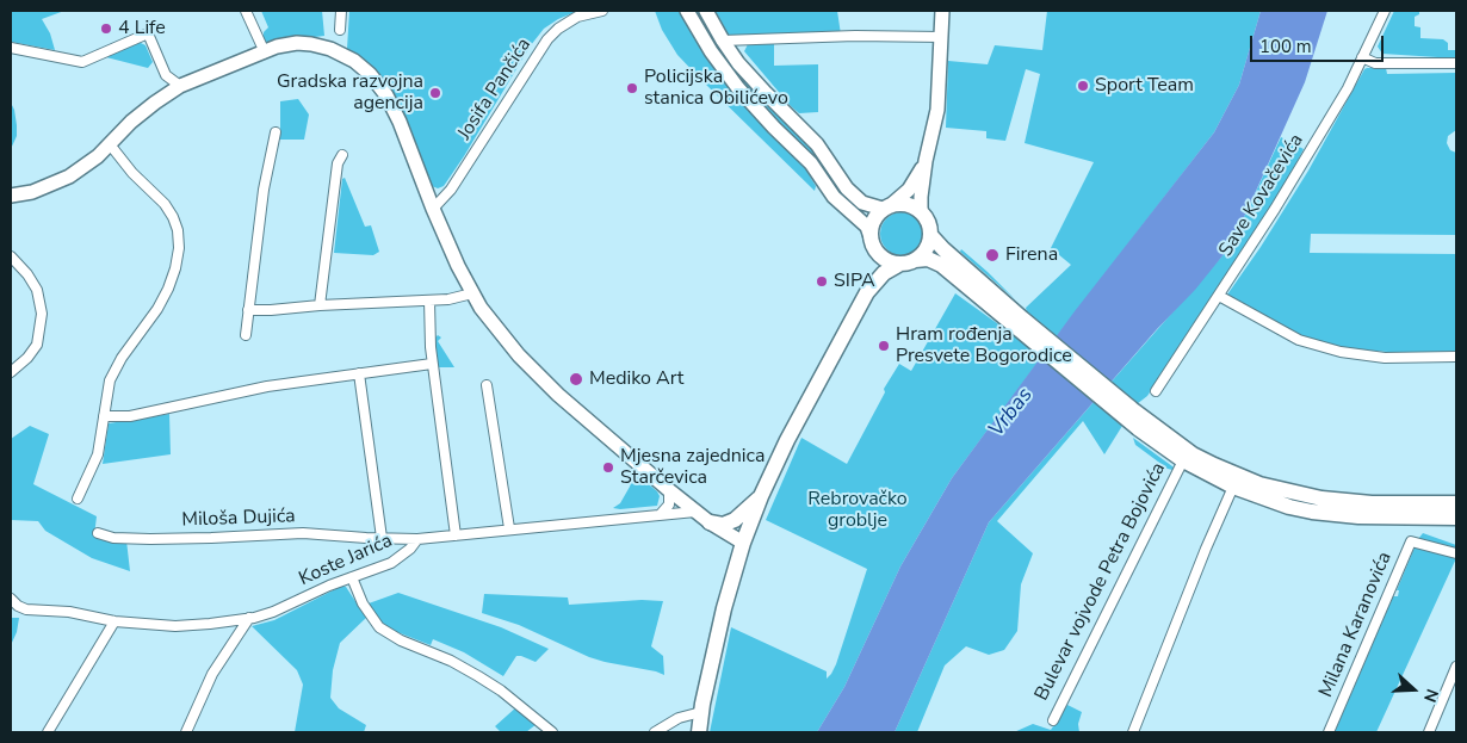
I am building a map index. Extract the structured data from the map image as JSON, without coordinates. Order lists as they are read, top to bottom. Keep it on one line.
{"streets":{"main road":["Bulevar vojvode Petra Bojovića"],"street":["Josifa Pančića","Save Kovačevića","Miloša Dujića","Koste Jarića","Milana Karanovića"]},"crossings":[["Miloša Dujića","Koste Jarića"]],"water":["Vrbas"],"parks":["Rebrovačko groblje"],"places":["4 Life","Sport Team","Policijska stanica Obilićevo","Gradska razvojna agencija","Firena","SIPA","Hram rođenja Presvete Bogorodice","Mediko Art","Mjesna zajednica Starčevica"],"scale_bar":"100 m","north":"right"}
